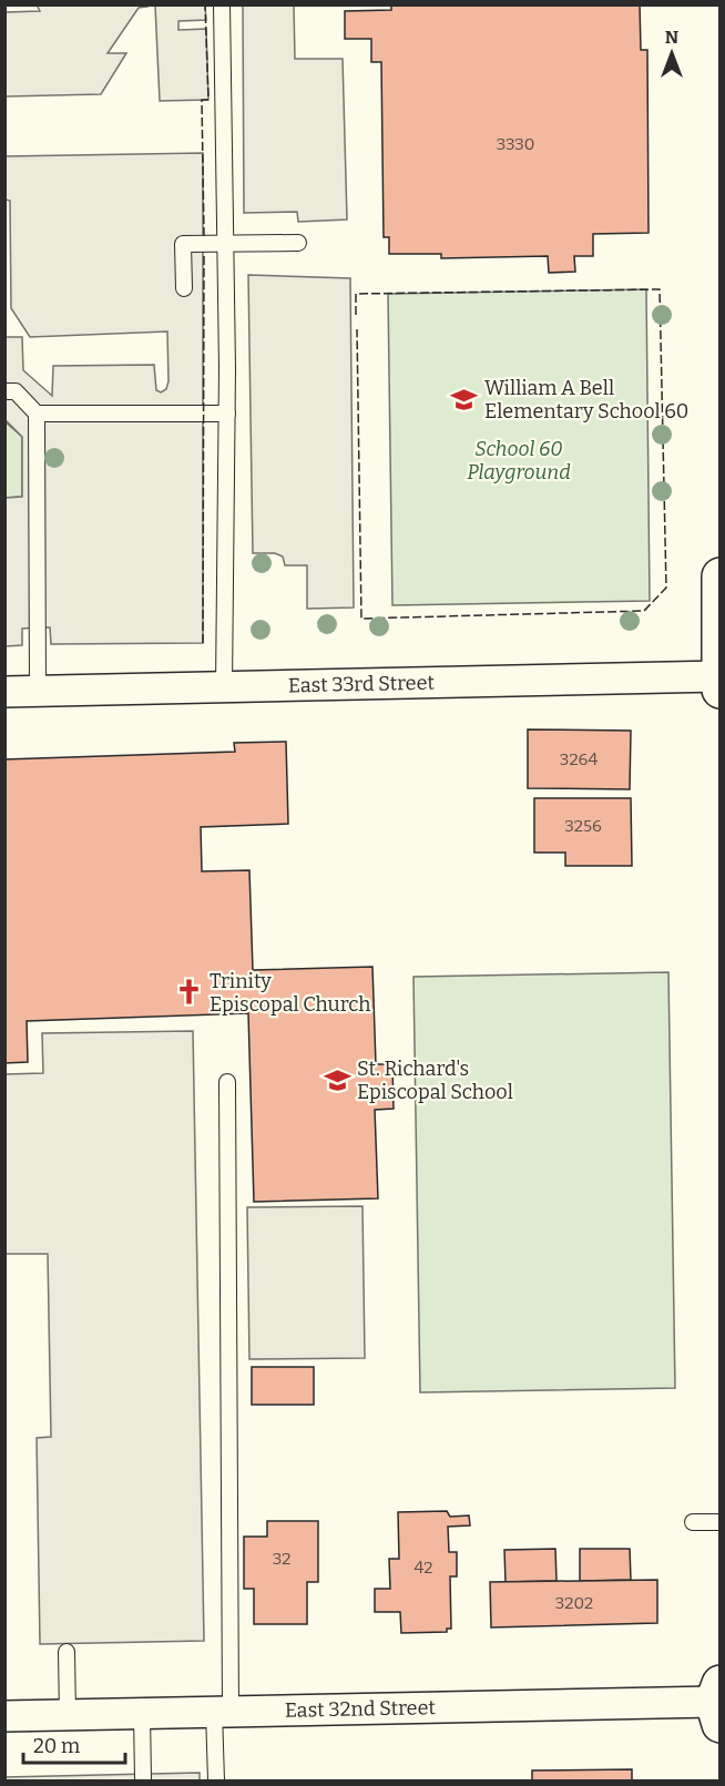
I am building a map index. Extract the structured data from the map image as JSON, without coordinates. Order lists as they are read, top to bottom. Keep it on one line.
{"streets":{"street":["East 33rd Street","East 32nd Street"]},"parks":["School 60 Playground"],"places":{"school or university":["William A Bell Elementary School 60","St. Richard's Episcopal School"],"church":["Trinity Episcopal Church"]},"house_numbers":["3330","3264","3256","32","42","3202"],"scale_bar":"20 m","north":"top"}
